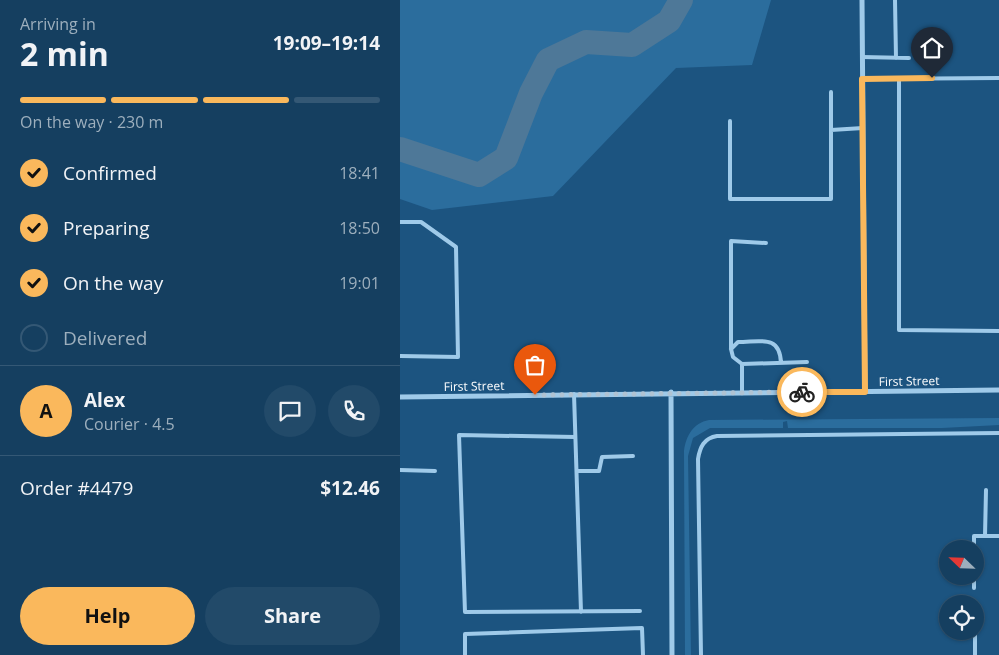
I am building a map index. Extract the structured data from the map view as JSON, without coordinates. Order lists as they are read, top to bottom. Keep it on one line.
{"streets":{"street":["First Street"]},"north":"top left","page":{"heading":["2 min","Arriving in","19:09–19:14"],"panel":["Alex","Courier · 4.5","Order #4479","$12.46"],"bar":"On the way · 230 m","list":[["Confirmed","18:41"],["Preparing","18:50"],["On the way","19:01"],"Delivered"],"round":"A","buttons":["Help","Share"]}}
